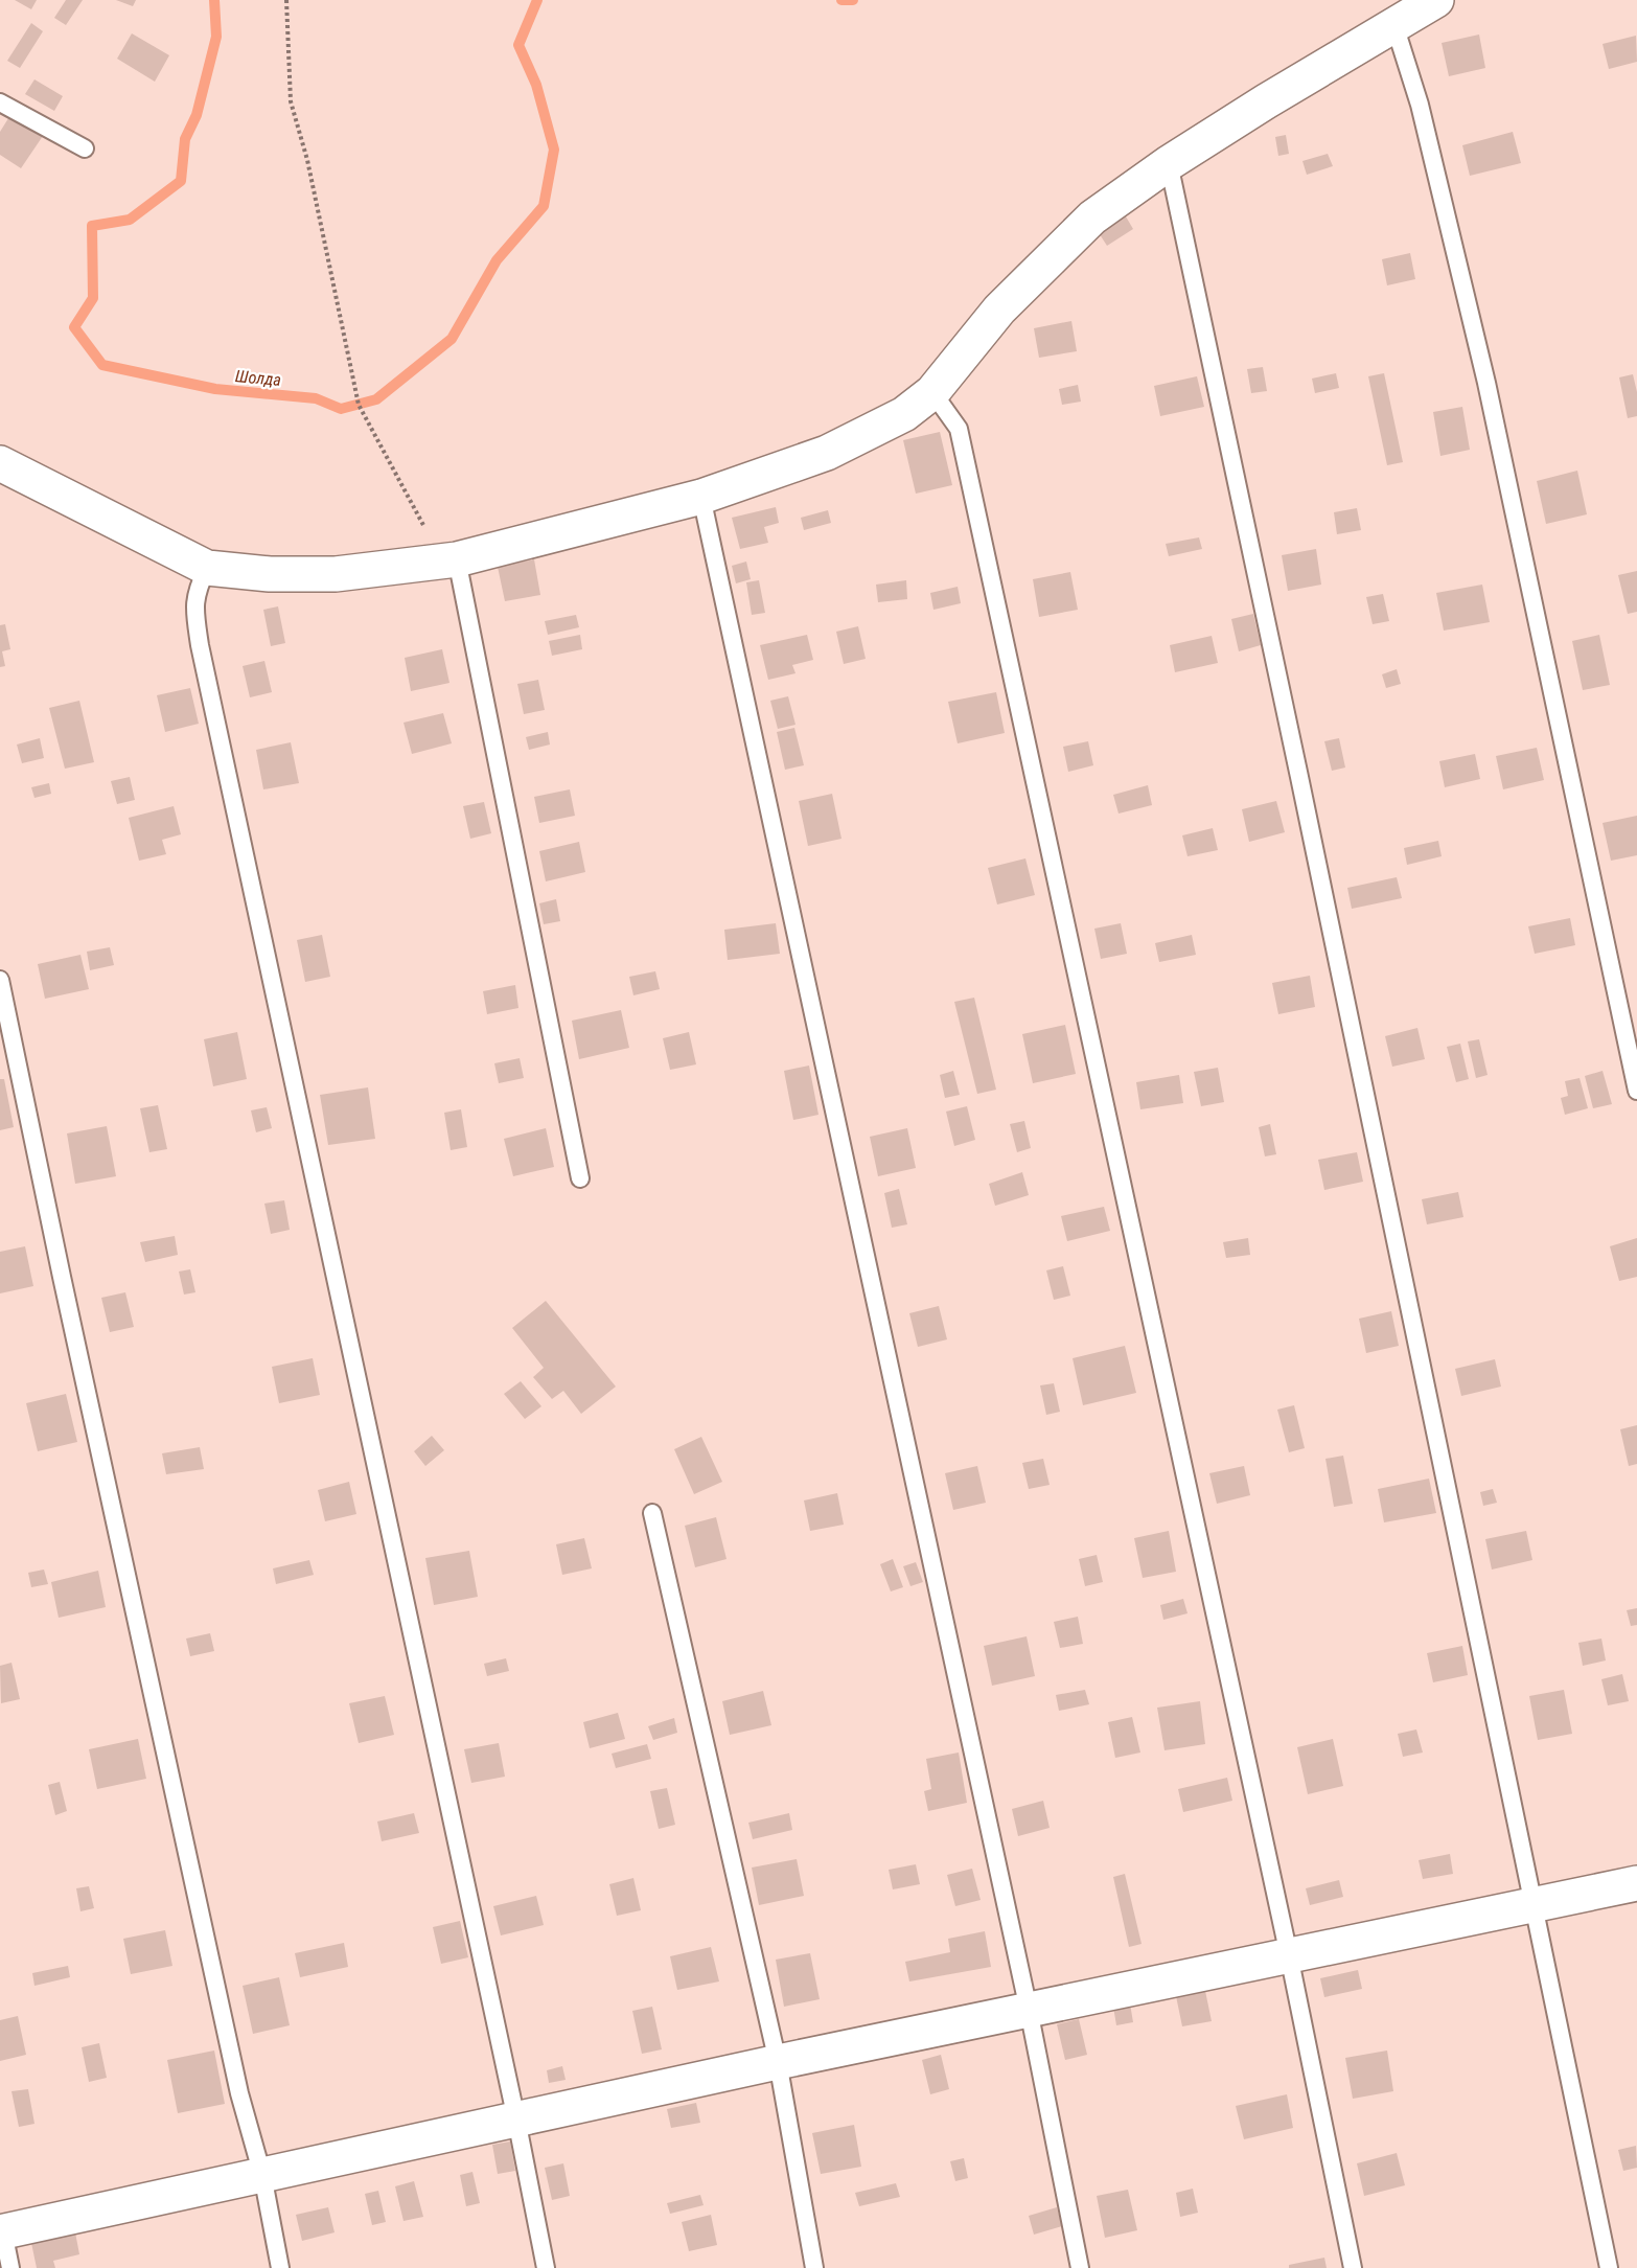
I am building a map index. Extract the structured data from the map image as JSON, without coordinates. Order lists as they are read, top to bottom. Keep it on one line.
{"water":["Шолда"]}
